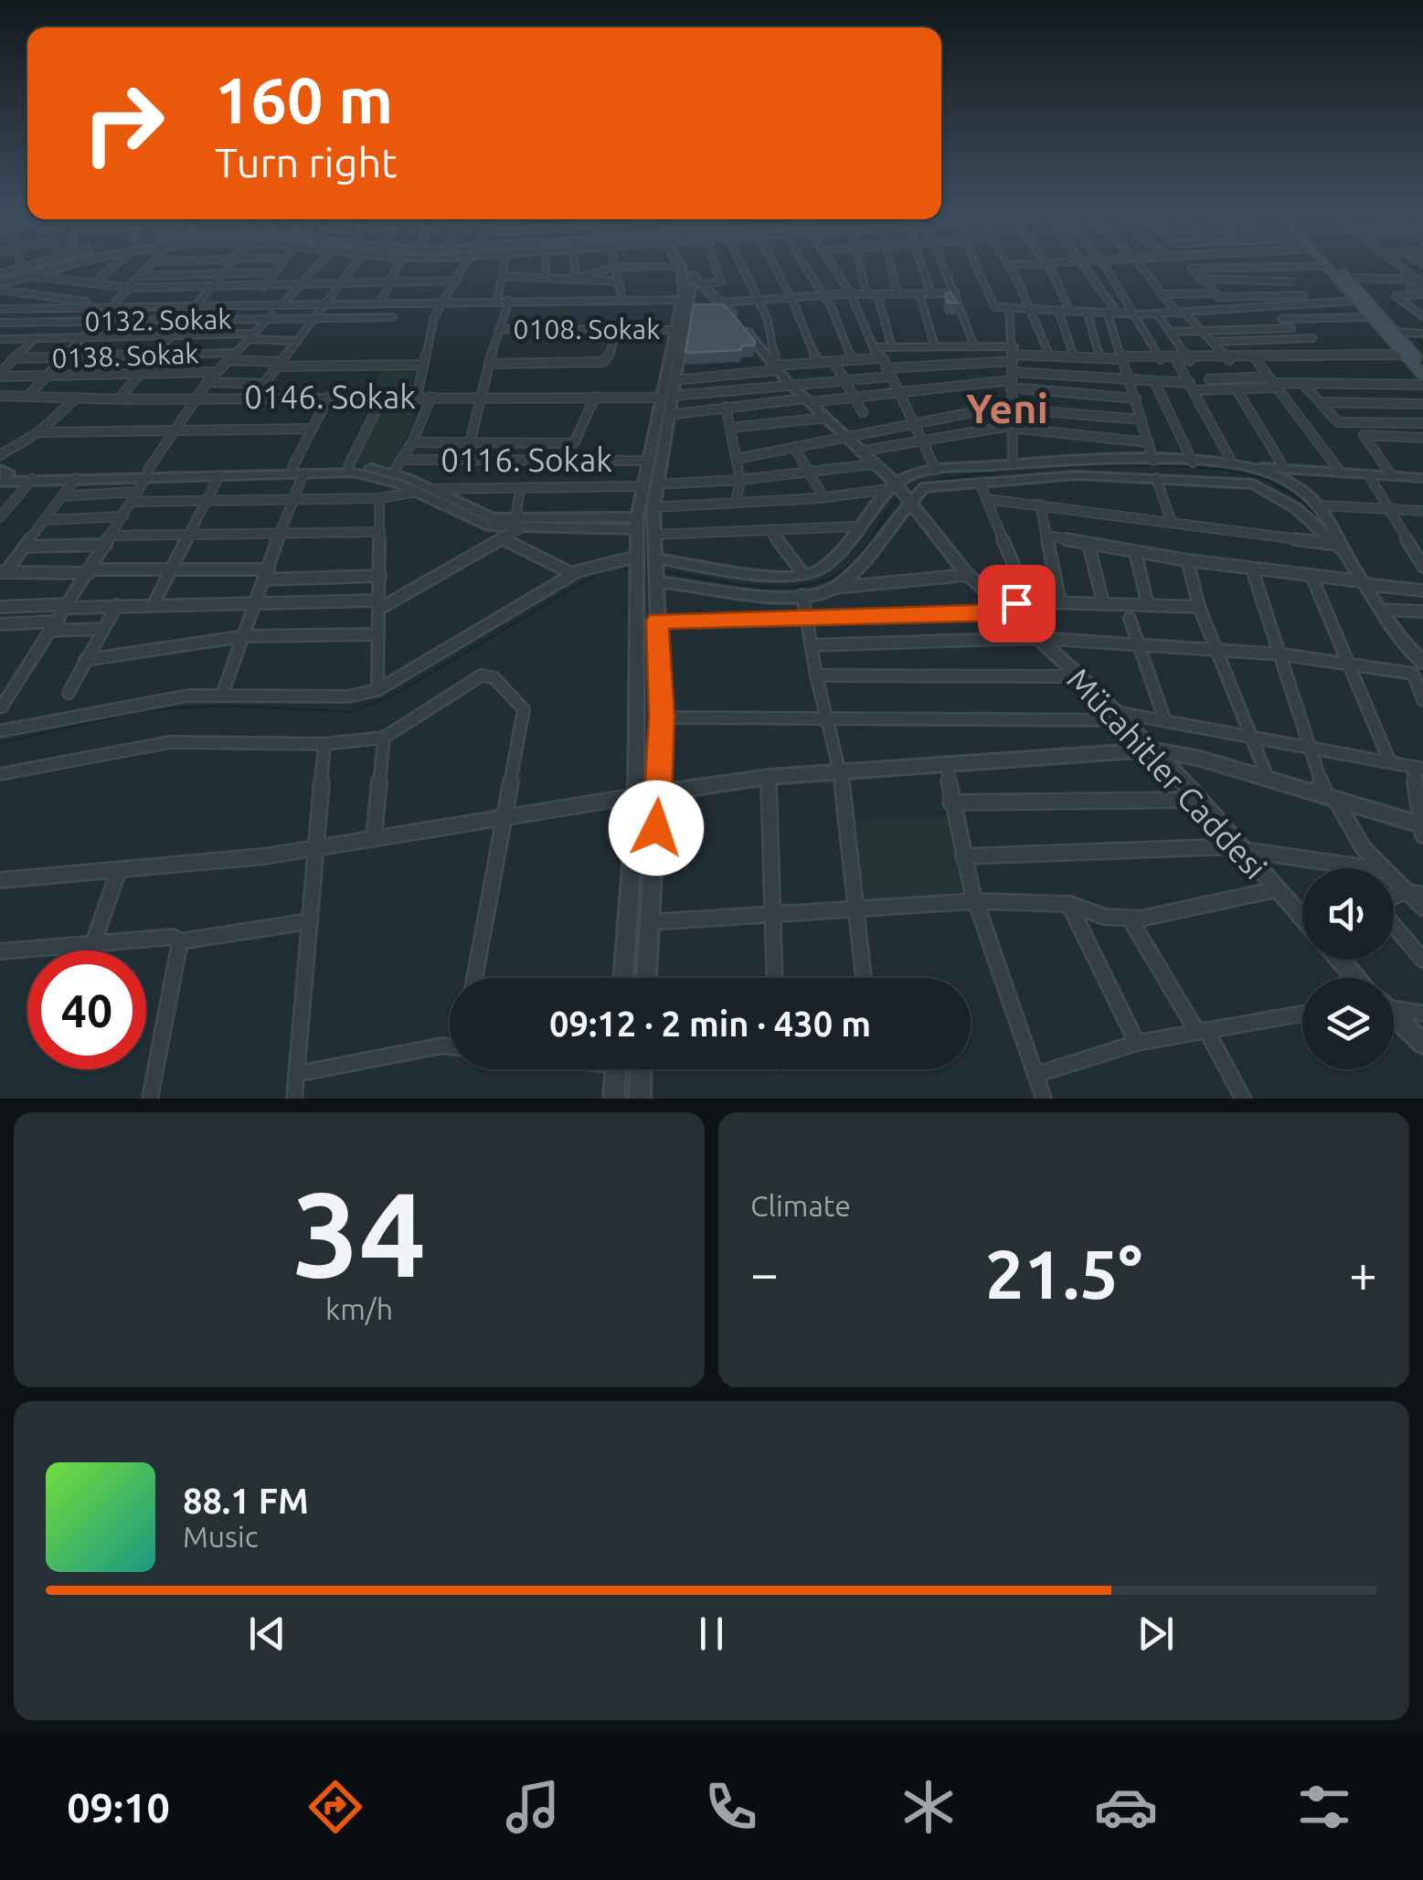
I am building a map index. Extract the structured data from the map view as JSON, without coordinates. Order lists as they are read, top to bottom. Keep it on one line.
{"streets":{"street":["0132. Sokak","0108. Sokak","0138. Sokak","0146. Sokak","0116. Sokak","Mücahitler Caddesi"]},"districts":["Yeni"],"page":{"turn":["160 m","Turn right"],"limit":"40","trip":"09:12 · 2 min · 430 m","tile":[["34","km/h"],"Climate"],"heat":["−","21.5°","+"],"song":["88.1 FM","Music"],"tabs":"09:10"}}
